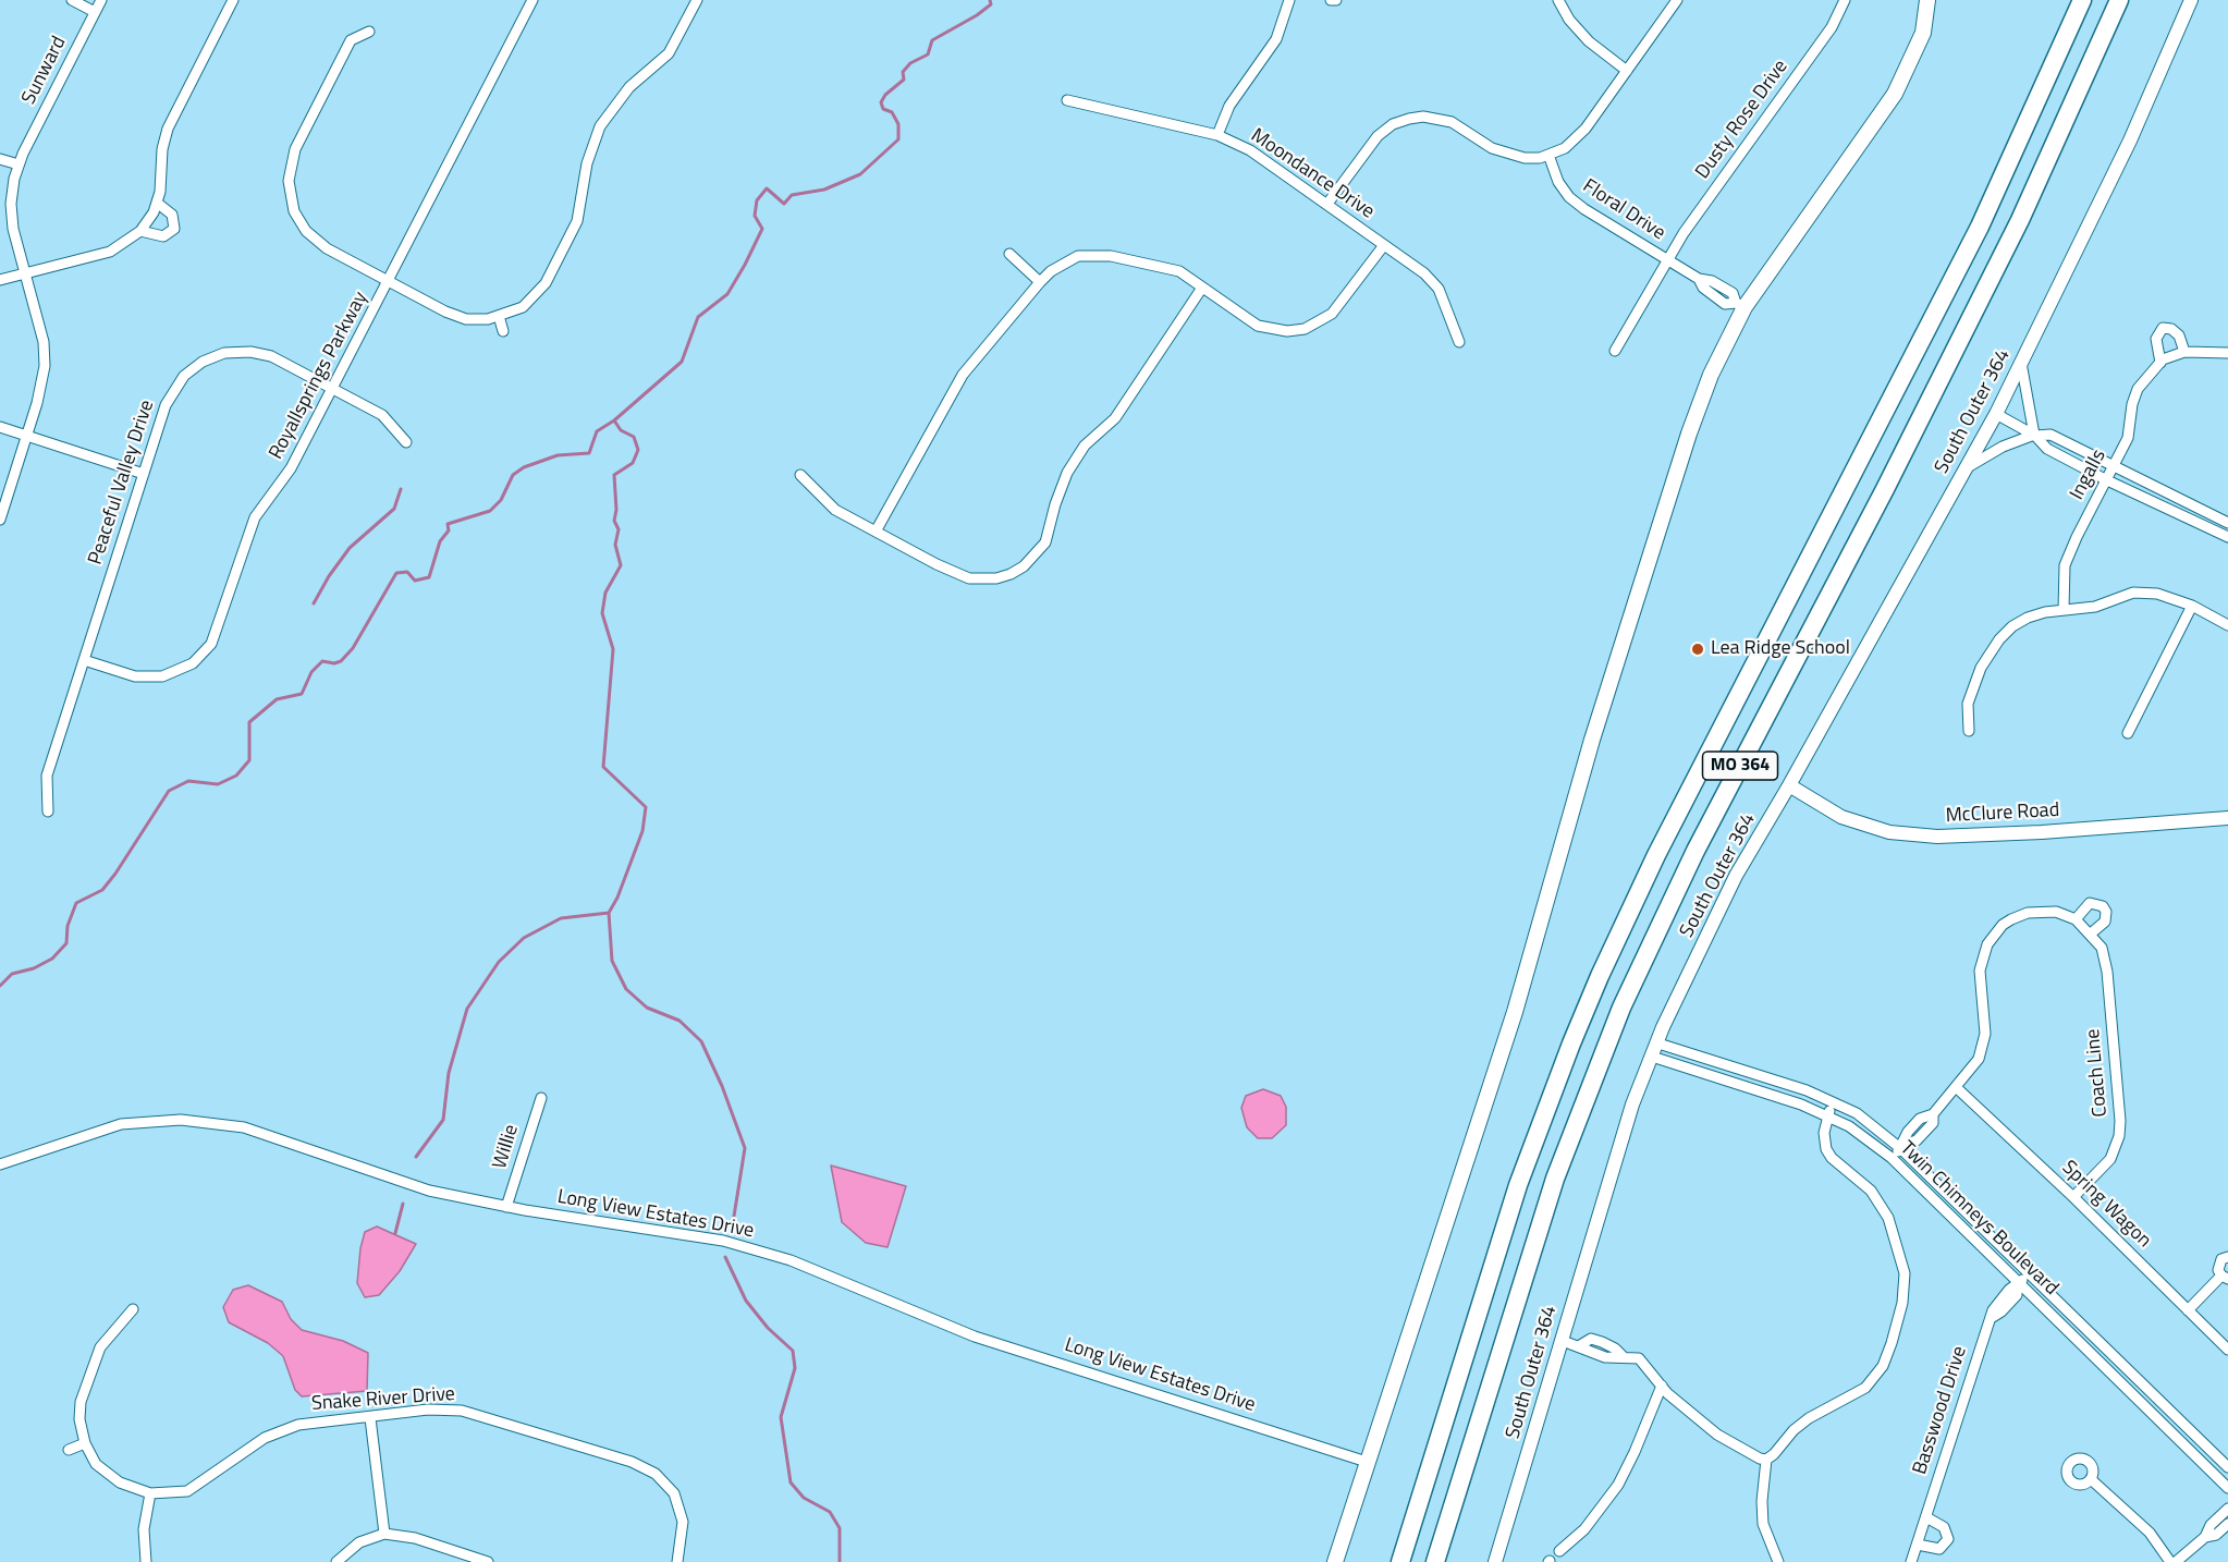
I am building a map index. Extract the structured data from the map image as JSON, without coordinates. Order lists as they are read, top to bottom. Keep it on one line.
{"streets":{"highway":["MO 364"],"street":["Sunward","Dusty Rose Drive","Moondance Drive","Floral Drive","Royallsprings Parkway","South Outer 364","Ingalls","Peaceful Valley Drive","McClure Road","Coach Line","Willie","Spring Wagon","Long View Estates Drive","Twin Chimneys Boulevard","Snake River Drive","Basswood Drive"]},"crossings":[["Dusty Rose Drive","Floral Drive"],["Royallsprings Parkway","Peaceful Valley Drive"],["South Outer 364","McClure Road"],["South Outer 364","Twin Chimneys Boulevard"],["Coach Line","Spring Wagon"],["Coach Line","Twin Chimneys Boulevard"],["Willie","Long View Estates Drive"],["Twin Chimneys Boulevard","Basswood Drive"]],"places":["Lea Ridge School"]}
